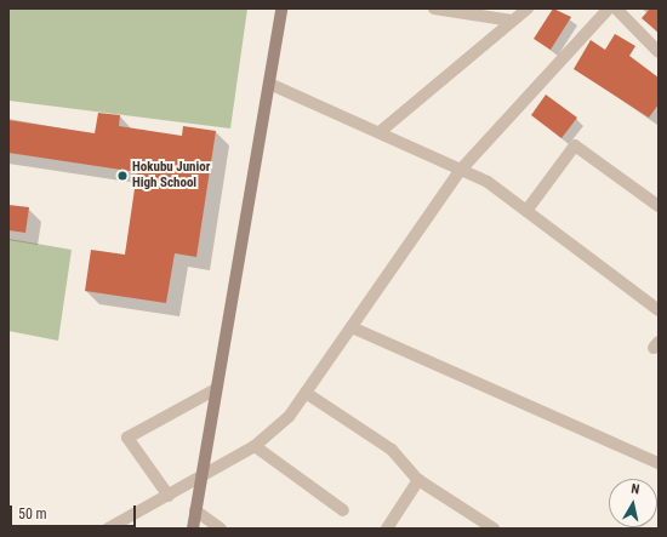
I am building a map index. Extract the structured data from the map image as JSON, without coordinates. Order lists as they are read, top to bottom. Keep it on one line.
{"places":["Hokubu Junior High School"],"scale_bar":"50 m","north":"top"}
